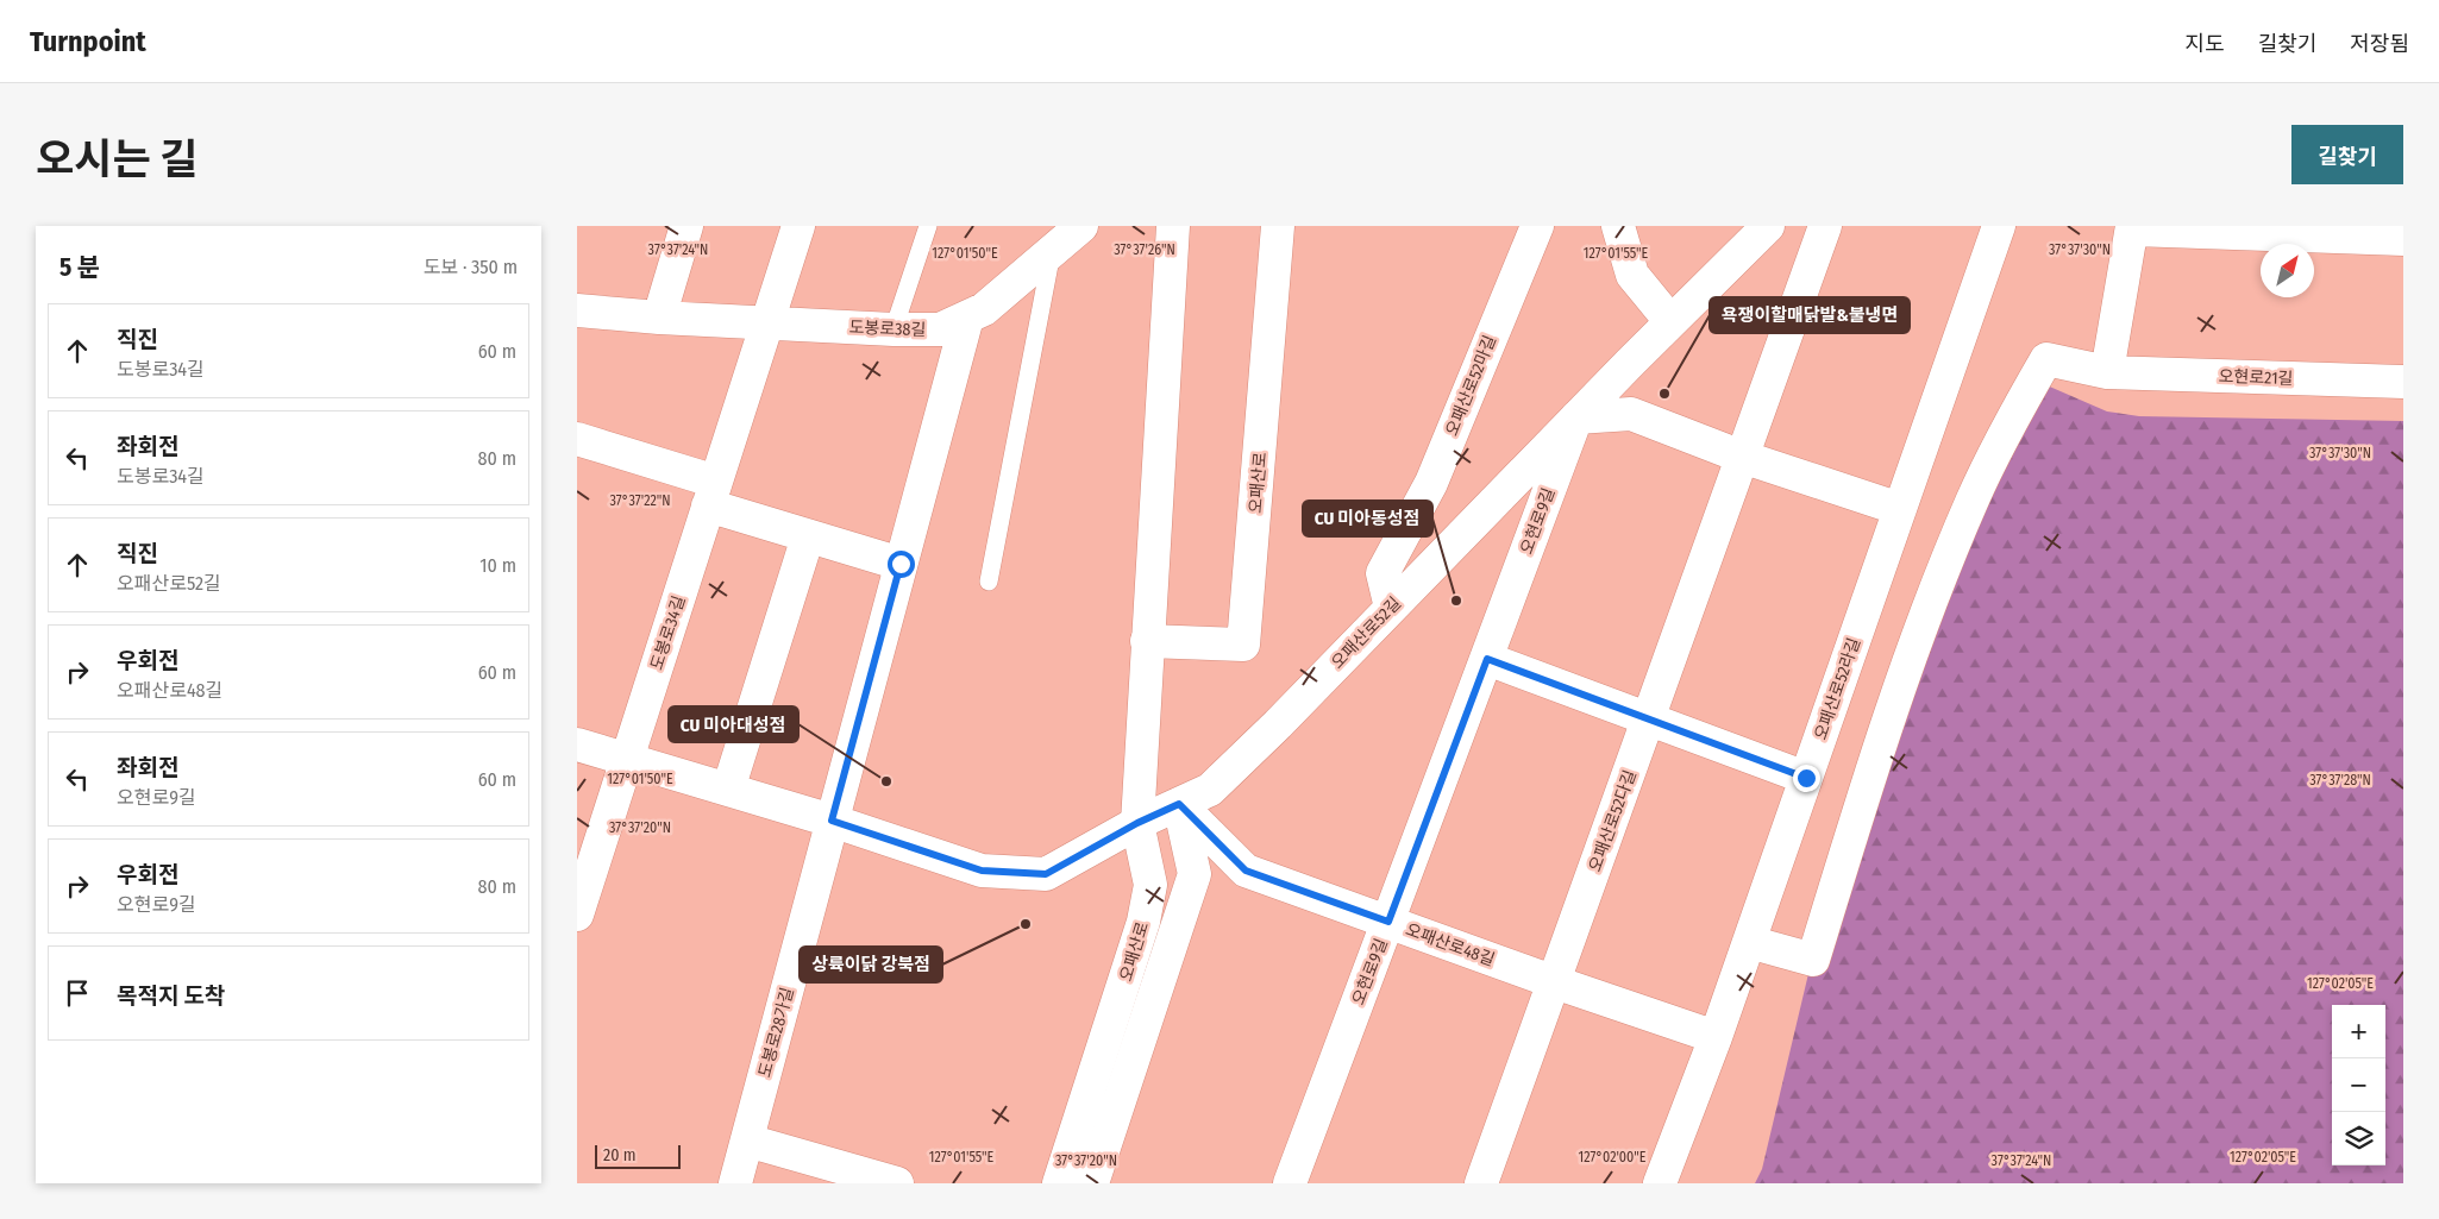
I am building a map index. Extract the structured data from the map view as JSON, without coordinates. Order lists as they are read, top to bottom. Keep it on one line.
{"streets":{"street":["도봉로38길","오현로21길","오패산로52마길","오패산로","오현로9길","도봉로34길","오패산로52길","오패산로52라길","오패산로52다길","오패산로48길","도봉로28가길"]},"crossings":[["도봉로38길","도봉로34길"],["오현로21길","오패산로52라길"],["오패산로52마길","오패산로52길"],["오패산로","오패산로52길"],["오현로9길","오패산로52길"],["오현로9길","오패산로48길"],["오패산로52길","오패산로48길"],["오패산로52라길","오패산로48길"],["오패산로52다길","오패산로48길"]],"places":["욕쟁이할매닭발&불냉면","CU 미아동성점","CU 미아대성점","상륙이닭 강북점"],"scale_bar":"20 m","north":"top right","page":{"header":"Turnpoint","nav":["지도","길찾기","저장됨"],"title":"오시는 길","buttons":"길찾기","heading":["5 분","도보 · 350 m"],"list":[["직진","도봉로34길","60 m"],["좌회전","도봉로34길","80 m"],["직진","오패산로52길","10 m"],["우회전","오패산로48길","60 m"],["좌회전","오현로9길","60 m"],["우회전","오현로9길","80 m"],"목적지 도착"],"map_buttons":["+","−"],"scale":"20 m"},"coordinates":["37°37'24\"N","37°37'26\"N","37°37'30\"N","127°01'50\"E","127°01'55\"E","37°37'22\"N","37°37'28\"N","37°37'20\"N","127°02'05\"E","127°02'00\"E"]}
